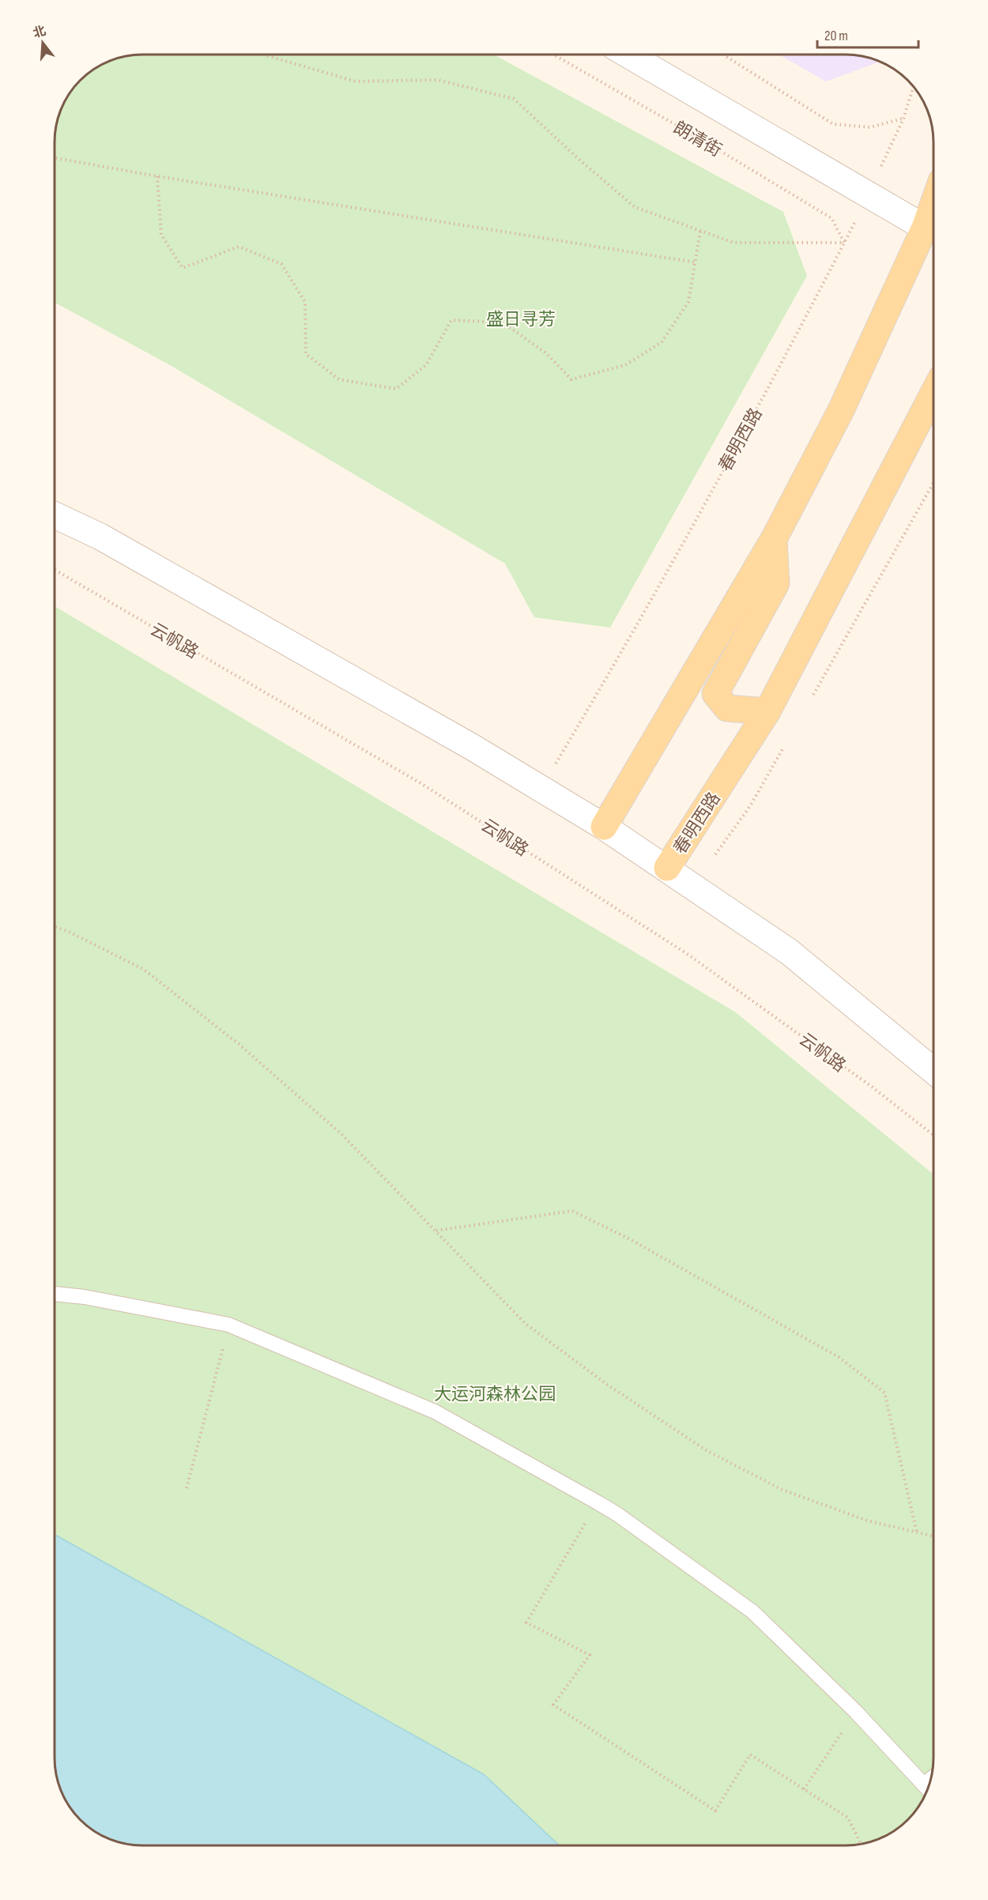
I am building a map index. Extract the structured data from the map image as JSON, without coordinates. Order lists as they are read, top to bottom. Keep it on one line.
{"streets":{"main road":["春明西路"],"path":["朗清街","云帆路"]},"crossings":[["朗清街","春明西路"]],"parks":["盛日寻芳","大运河森林公园"],"scale_bar":"20 m","north":"top"}
